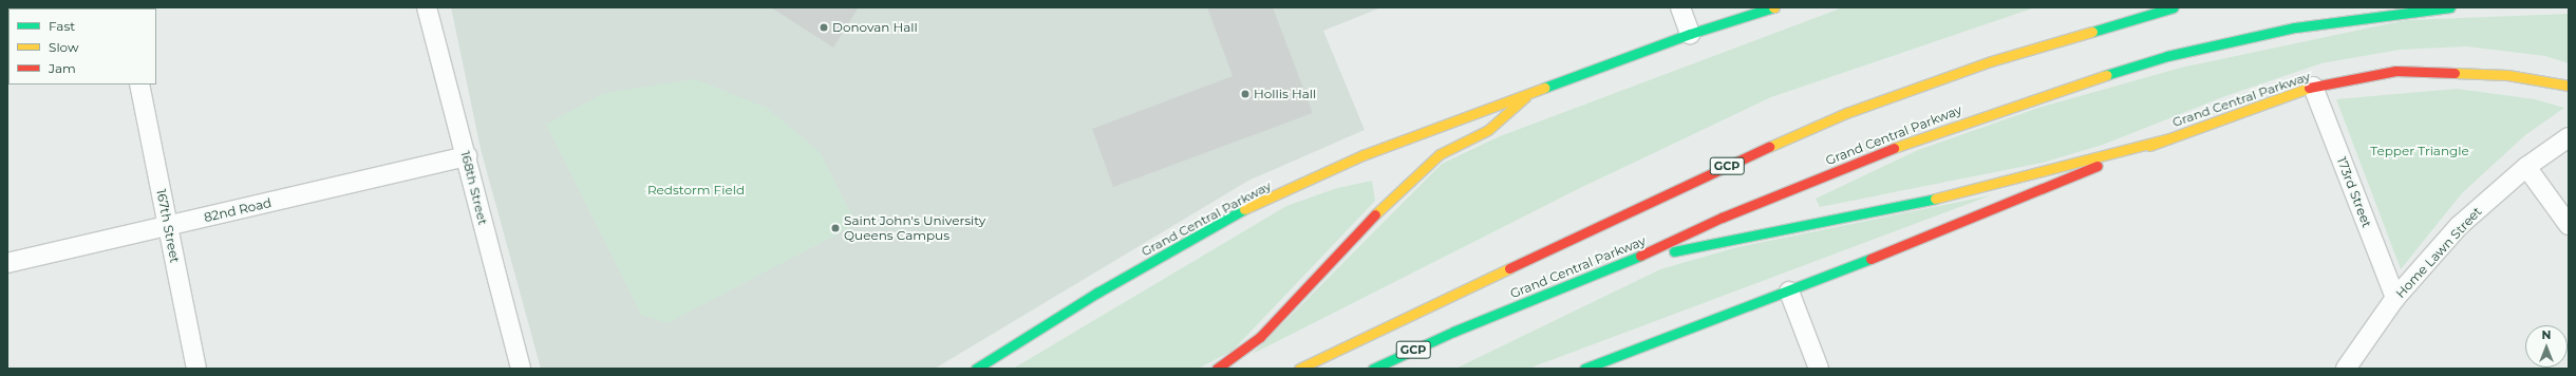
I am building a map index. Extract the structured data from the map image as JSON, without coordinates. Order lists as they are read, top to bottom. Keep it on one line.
{"streets":{"main road":["Grand Central Parkway","GCP"],"street":["168th Street","173rd Street","82nd Road","167th Street","Home Lawn Street"]},"crossings":[["Grand Central Parkway","173rd Street"],["168th Street","82nd Road"],["173rd Street","Home Lawn Street"],["82nd Road","167th Street"]],"parks":["Tepper Triangle","Redstorm Field"],"places":["Donovan Hall","Hollis Hall","Saint John's University Queens Campus"],"legend":["Fast","Slow","Jam"],"north":"top"}
